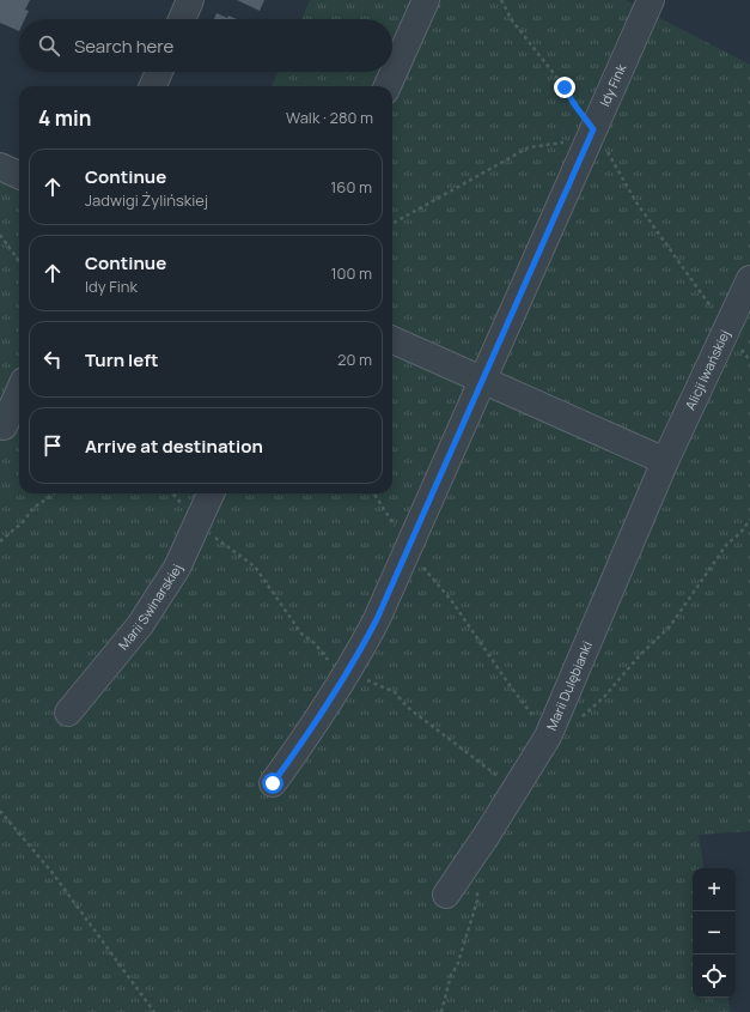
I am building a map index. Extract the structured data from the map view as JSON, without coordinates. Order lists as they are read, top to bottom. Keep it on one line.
{"streets":{"street":["Idy Fink","Alicji Iwańskiej","Marii Swinarskiej","Marii Dulębianki"]},"crossings":[["Alicji Iwańskiej","Marii Dulębianki"]],"page":{"search":"Search here","heading":["4 min","Walk · 280 m"],"list":[["Continue","Jadwigi Żylińskiej","160 m"],["Continue","Idy Fink","100 m"],["Turn left","20 m"],"Arrive at destination"],"map_buttons":["+","−"]}}
